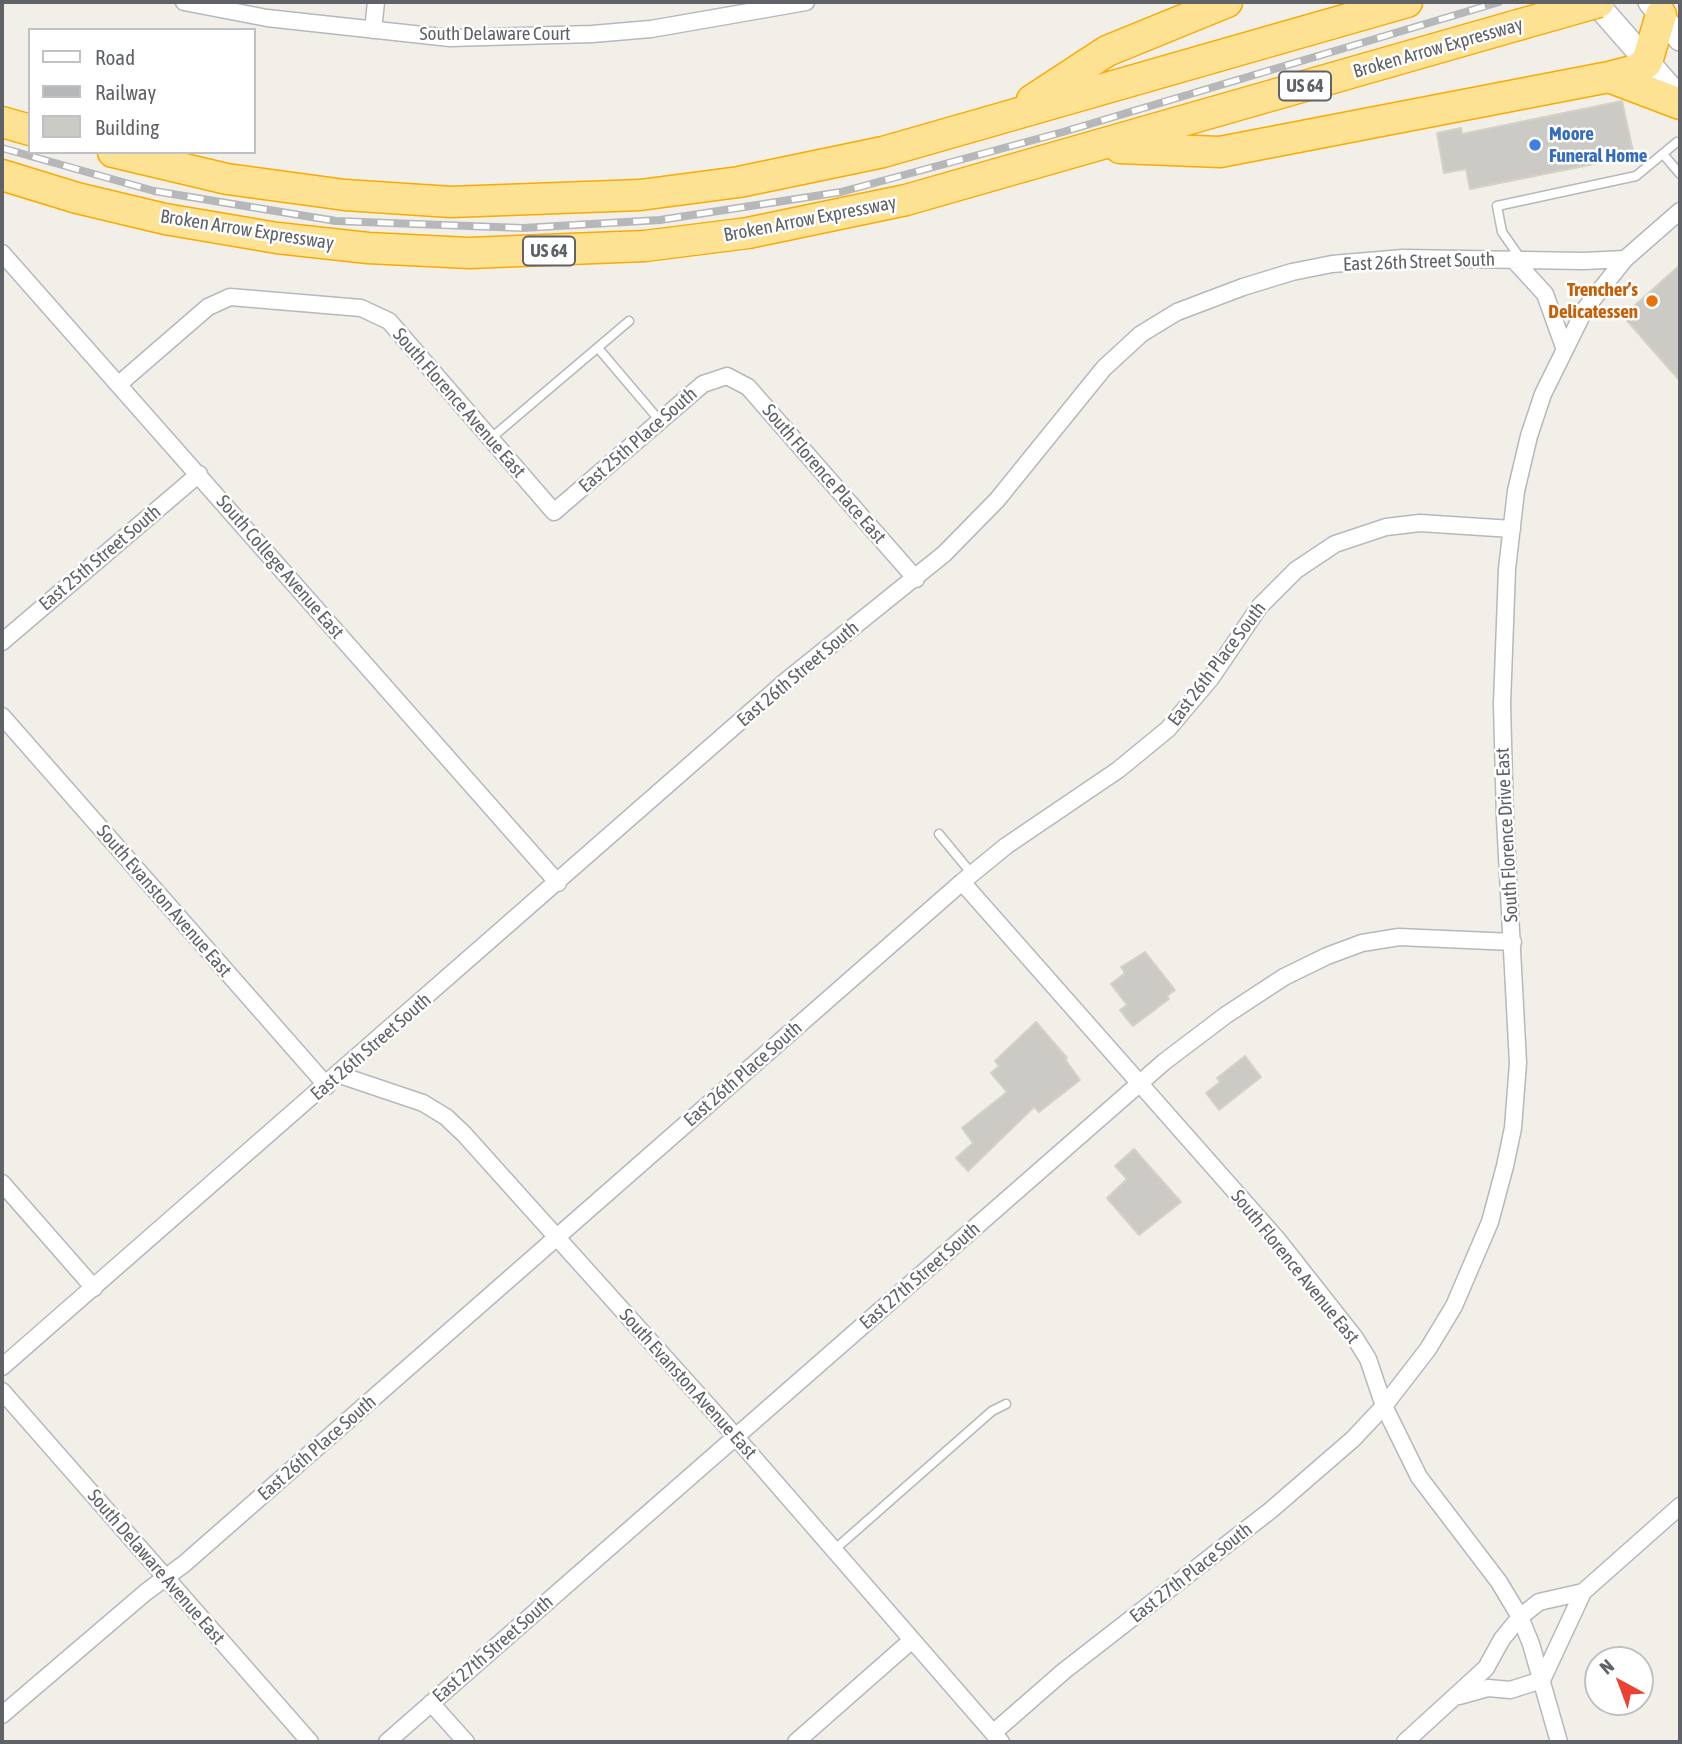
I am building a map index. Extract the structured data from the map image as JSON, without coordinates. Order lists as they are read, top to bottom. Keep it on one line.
{"streets":{"highway":["Broken Arrow Expressway","US 64"],"street":["South Delaware Court","East 26th Street South","South Florence Avenue East","East 25th Place South","South Florence Place East","East 25th Street South","South College Avenue East","East 26th Place South","South Florence Drive East","South Evanston Avenue East","East 27th Street South","South Delaware Avenue East","East 27th Place South"]},"crossings":[["East 26th Street South","South Florence Place East"],["East 26th Street South","South College Avenue East"],["East 26th Street South","South Florence Drive East"],["East 26th Street South","South Evanston Avenue East"],["South Florence Avenue East","East 25th Place South"],["South Florence Avenue East","South College Avenue East"],["South Florence Avenue East","East 26th Place South"],["South Florence Avenue East","South Florence Drive East"],["South Florence Avenue East","East 27th Street South"],["South Florence Avenue East","East 27th Place South"],["East 25th Place South","South Florence Place East"],["East 25th Street South","South College Avenue East"],["East 26th Place South","South Florence Drive East"],["East 26th Place South","South Evanston Avenue East"],["East 26th Place South","South Delaware Avenue East"],["South Florence Drive East","East 27th Street South"],["South Florence Drive East","East 27th Place South"],["South Evanston Avenue East","East 27th Street South"],["South Evanston Avenue East","East 27th Place South"]],"places":["Moore Funeral Home","Trencher’s Delicatessen"],"legend":["Road","Railway","Building"],"north":"top left"}
